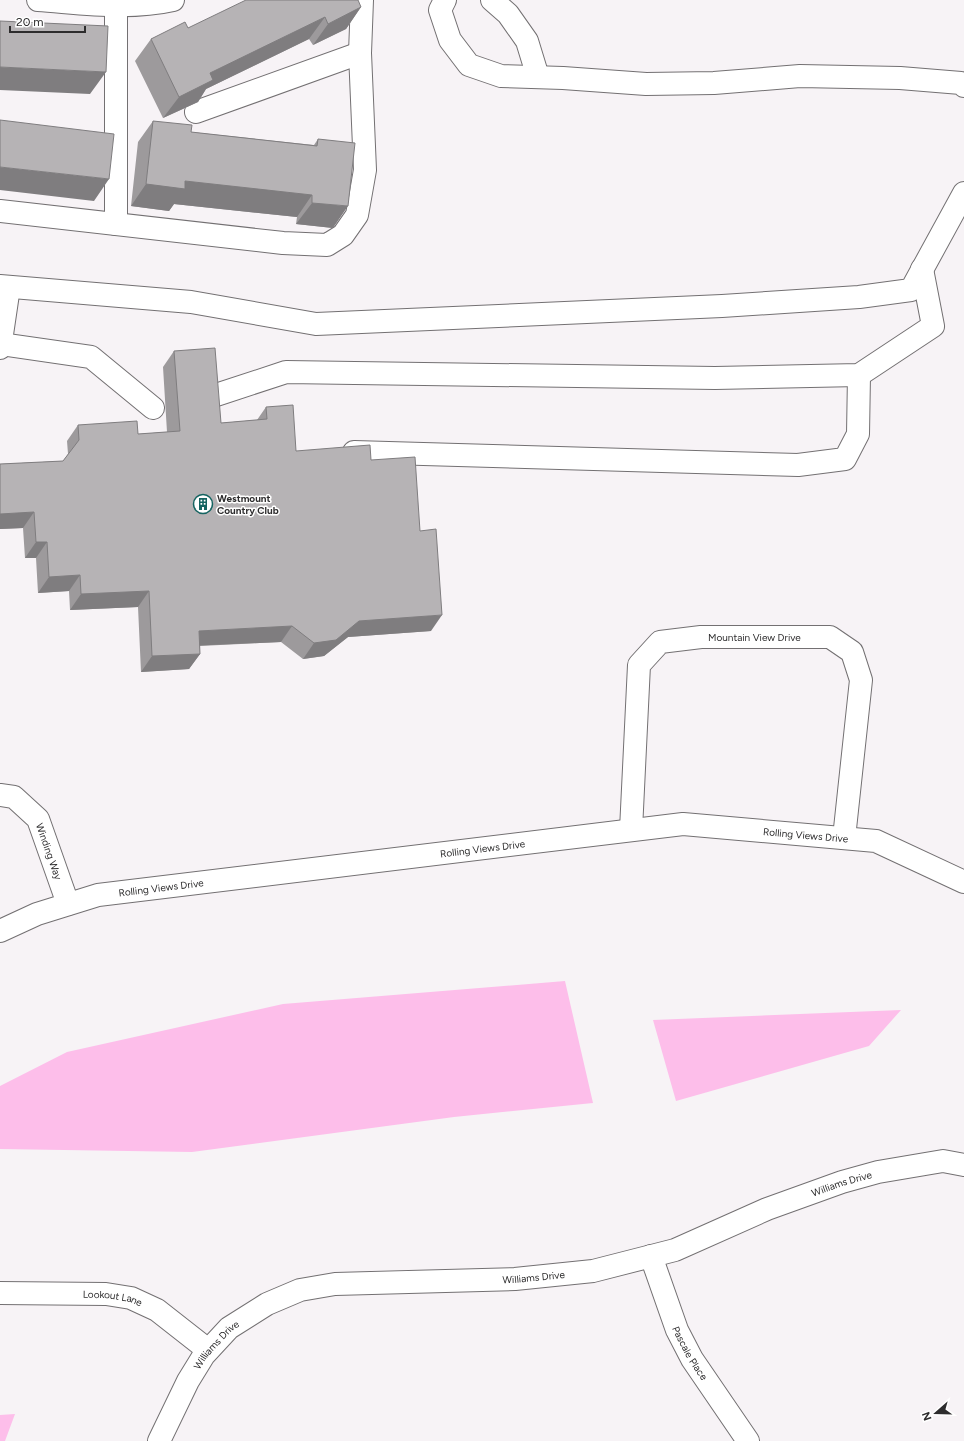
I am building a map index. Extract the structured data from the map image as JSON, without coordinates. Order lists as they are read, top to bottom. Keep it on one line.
{"streets":{"street":["Mountain View Drive","Rolling Views Drive","Winding Way","Williams Drive","Lookout Lane","Pascale Place"]},"crossings":[["Mountain View Drive","Rolling Views Drive"],["Rolling Views Drive","Winding Way"],["Williams Drive","Lookout Lane"],["Williams Drive","Pascale Place"]],"places":{"building":["Westmount Country Club"]},"scale_bar":"20 m","north":"left"}
